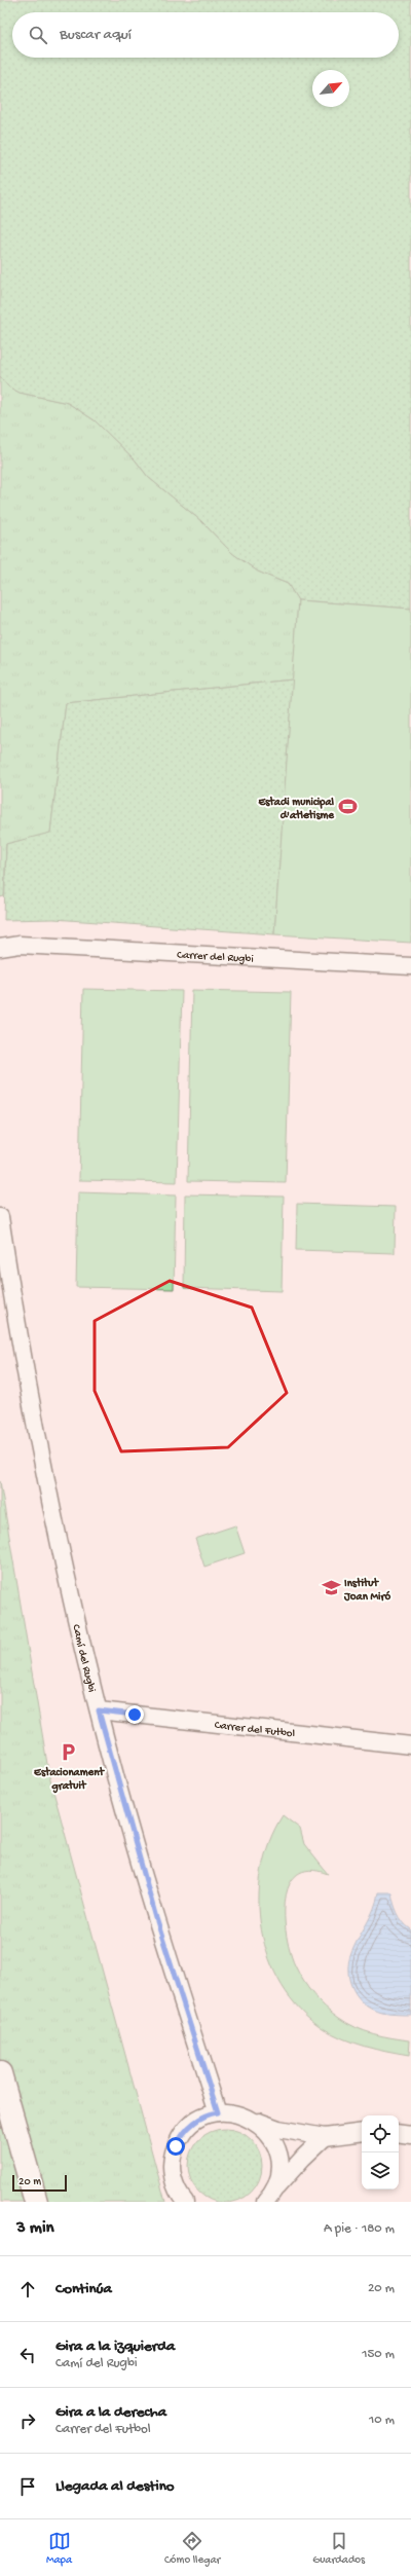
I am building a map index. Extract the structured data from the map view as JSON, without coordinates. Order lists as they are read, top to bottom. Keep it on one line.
{"streets":{"street":["Carrer del Rugbi","Camí del Rugbi","Carrer del Futbol"]},"crossings":[["Camí del Rugbi","Carrer del Futbol"]],"places":{"sports":["Estadi municipal d'atletisme"],"school or university":["Institut Joan Miró"],"parking":["Estacionament gratuit"]},"scale_bar":"20 m","north":"top right","page":{"search":"Buscar aquí","scale":"20 m","heading":["3 min","A pie · 180 m"],"list":[["Continúa","20 m"],["Gira a la izquierda","Camí del Rugbi","150 m"],["Gira a la derecha","Carrer del Futbol","10 m"],"Llegada al destino"],"nav":["Mapa","Cómo llegar","Guardados"]}}
